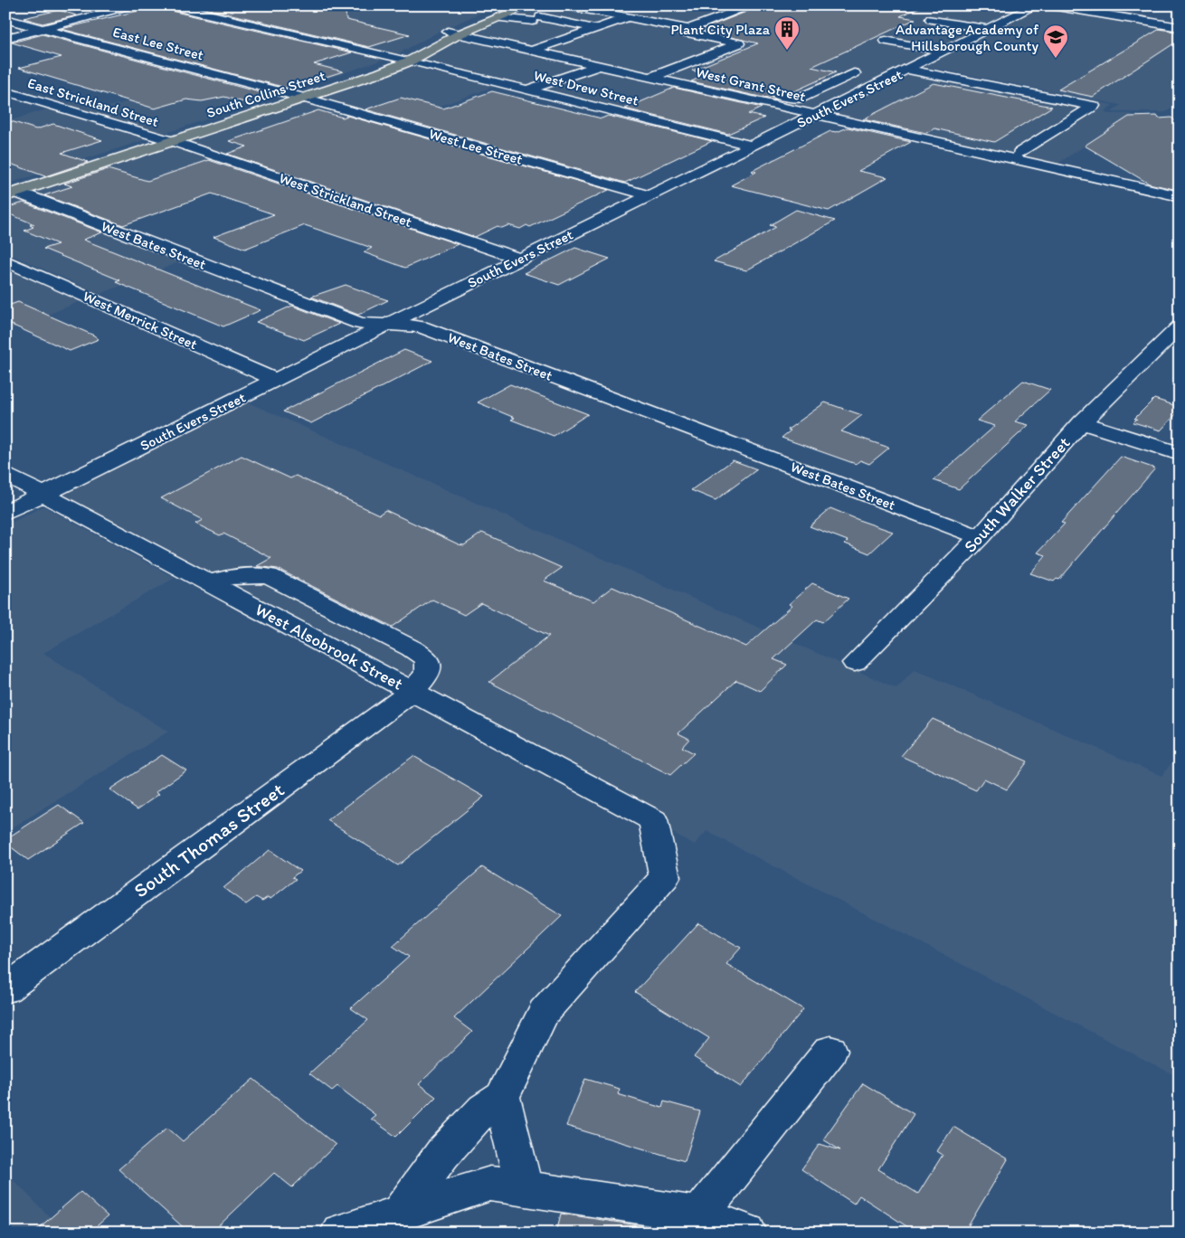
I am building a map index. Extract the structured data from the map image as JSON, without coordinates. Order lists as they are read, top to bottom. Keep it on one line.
{"streets":{"main road":["South Collins Street"],"street":["East Lee Street","West Grant Street","West Drew Street","South Evers Street","East Strickland Street","West Lee Street","West Strickland Street","West Bates Street","West Merrick Street","South Walker Street","West Alsobrook Street","South Thomas Street"]},"crossings":[["East Lee Street","South Collins Street"],["East Lee Street","West Lee Street"],["West Grant Street","South Collins Street"],["West Grant Street","South Evers Street"],["West Drew Street","South Collins Street"],["West Drew Street","South Evers Street"],["South Collins Street","East Strickland Street"],["South Collins Street","West Lee Street"],["South Collins Street","West Strickland Street"],["South Collins Street","West Bates Street"],["South Evers Street","West Lee Street"],["South Evers Street","West Strickland Street"],["South Evers Street","West Bates Street"],["South Evers Street","West Merrick Street"],["South Evers Street","West Alsobrook Street"],["East Strickland Street","West Strickland Street"],["West Bates Street","South Walker Street"],["West Alsobrook Street","South Thomas Street"]],"places":{"building":["Plant City Plaza"],"school or university":["Advantage Academy of Hillsborough County"]}}
